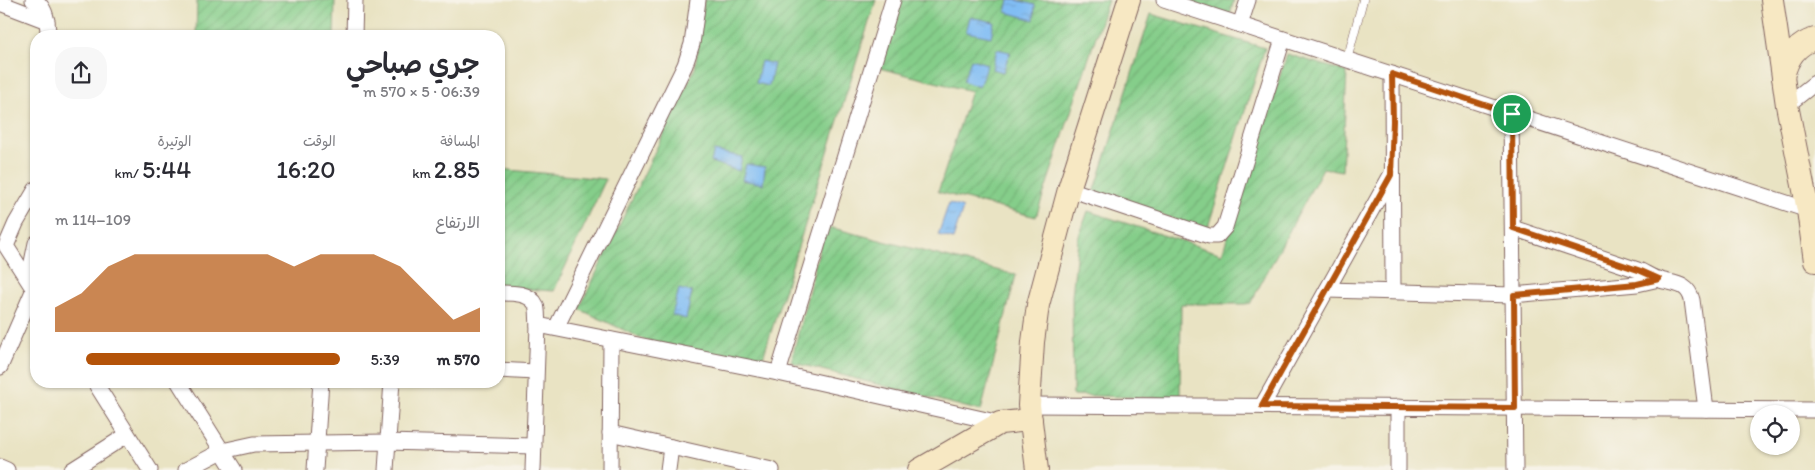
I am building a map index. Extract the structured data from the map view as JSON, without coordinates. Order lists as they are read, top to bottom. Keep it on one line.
{"page":{"heading":["جري صباحي","06:39 · 5 × 570 m"],"stats":[["المسافة","2.85 km"],["الوقت","16:20"],["الوتيرة","5:44 /km"]],"chart":["الارتفاع","109–114 m"],"list":[{"name":"570 m","note":"5:39"}]}}
